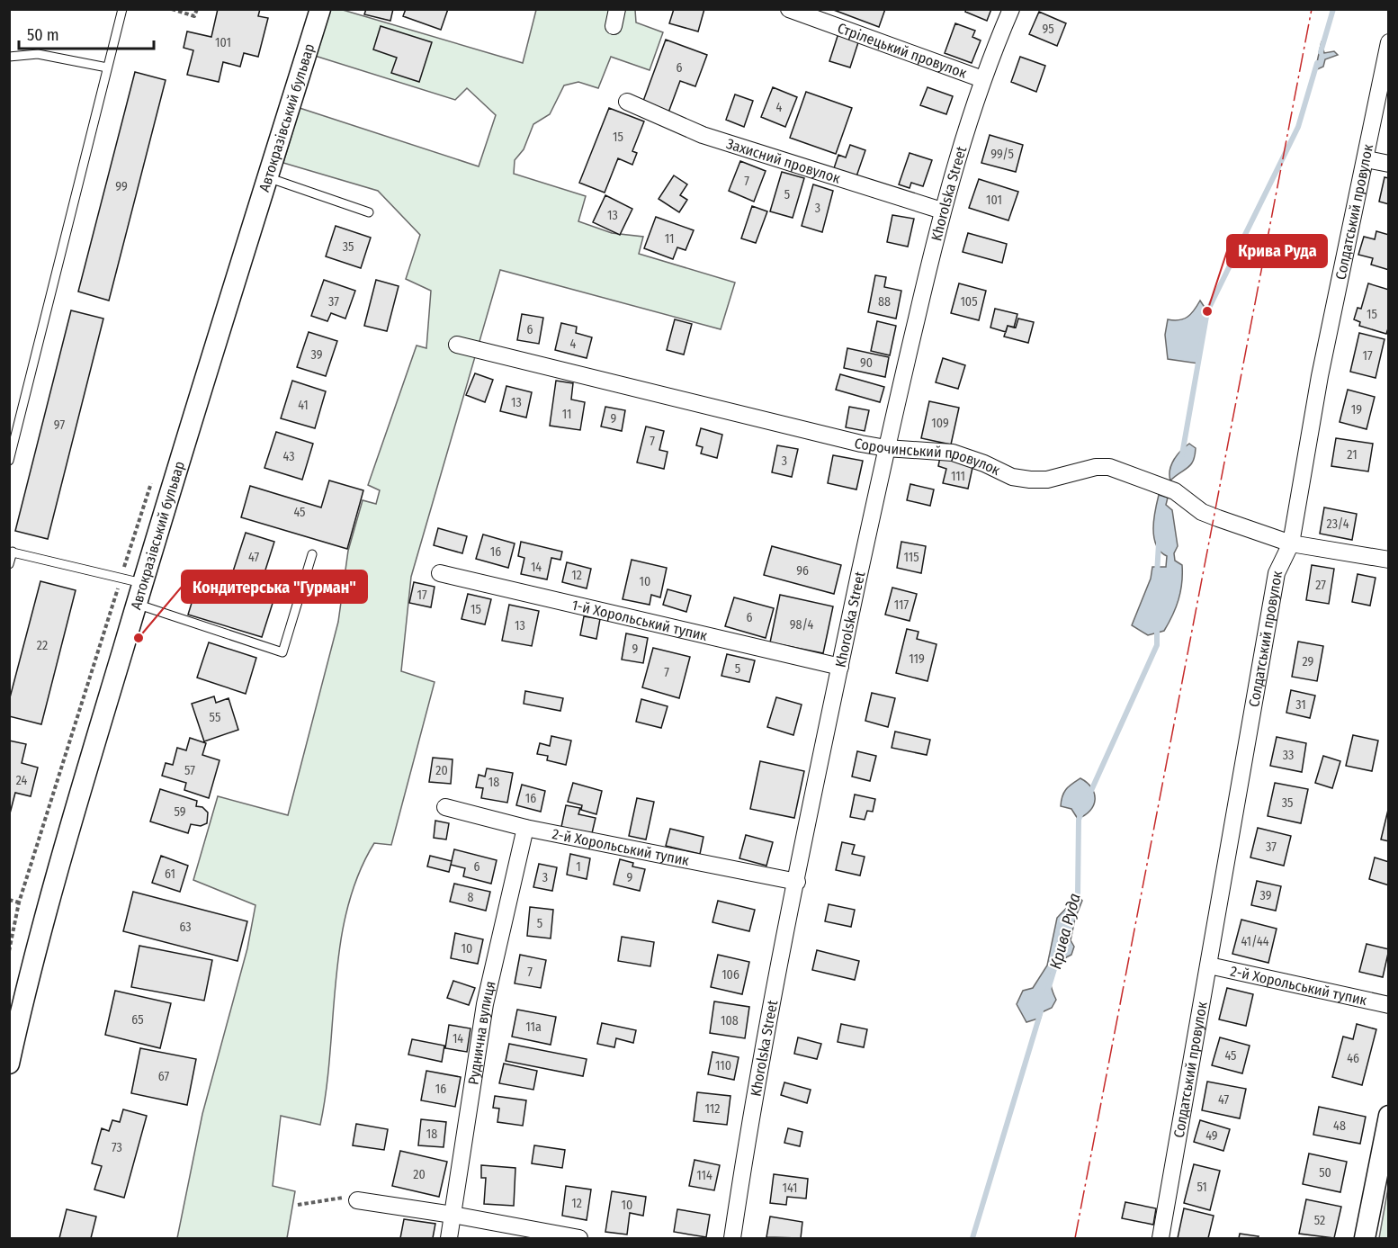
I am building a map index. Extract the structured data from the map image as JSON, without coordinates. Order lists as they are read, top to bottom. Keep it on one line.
{"streets":{"street":["Стрілецький провулок","Автокразівський бульвар","Захисний провулок","Khorolska Street","Солдатський провулок","Сорочинський провулок","1-й Хорольський тупик","2-й Хорольський тупик","Руднична вулиця"]},"crossings":[["Стрілецький провулок","Khorolska Street"],["Захисний провулок","Khorolska Street"],["Khorolska Street","Сорочинський провулок"],["Khorolska Street","1-й Хорольський тупик"],["Khorolska Street","2-й Хорольський тупик"],["Солдатський провулок","Сорочинський провулок"],["Солдатський провулок","2-й Хорольський тупик"],["2-й Хорольський тупик","Руднична вулиця"]],"water":["Крива Руда"],"places":["Крива Руда","Кондитерська \"Гурман\""],"house_numbers":["95","101","6","4","15","99/5","7","99","5","101","3","13","11","35","37","88","105","15","6","4","39","17","90","13","41","19","11","9","109","97","7","21","43","3","111","45","23/4","16","47","115","14","96","12","10","27","17","117","15","6","98/4","13","22","9","119","29","5","7","31","55","33","57","20","24","18","16","35","59","37","6","1","61","3","9","39","8","5","63","41/44","10","7","106","65","108","11а","14","45","46","110","67","16","47","112","48","18","49","73","50","20","114","51","141","12","10","52"],"scale_bar":"50 m"}
